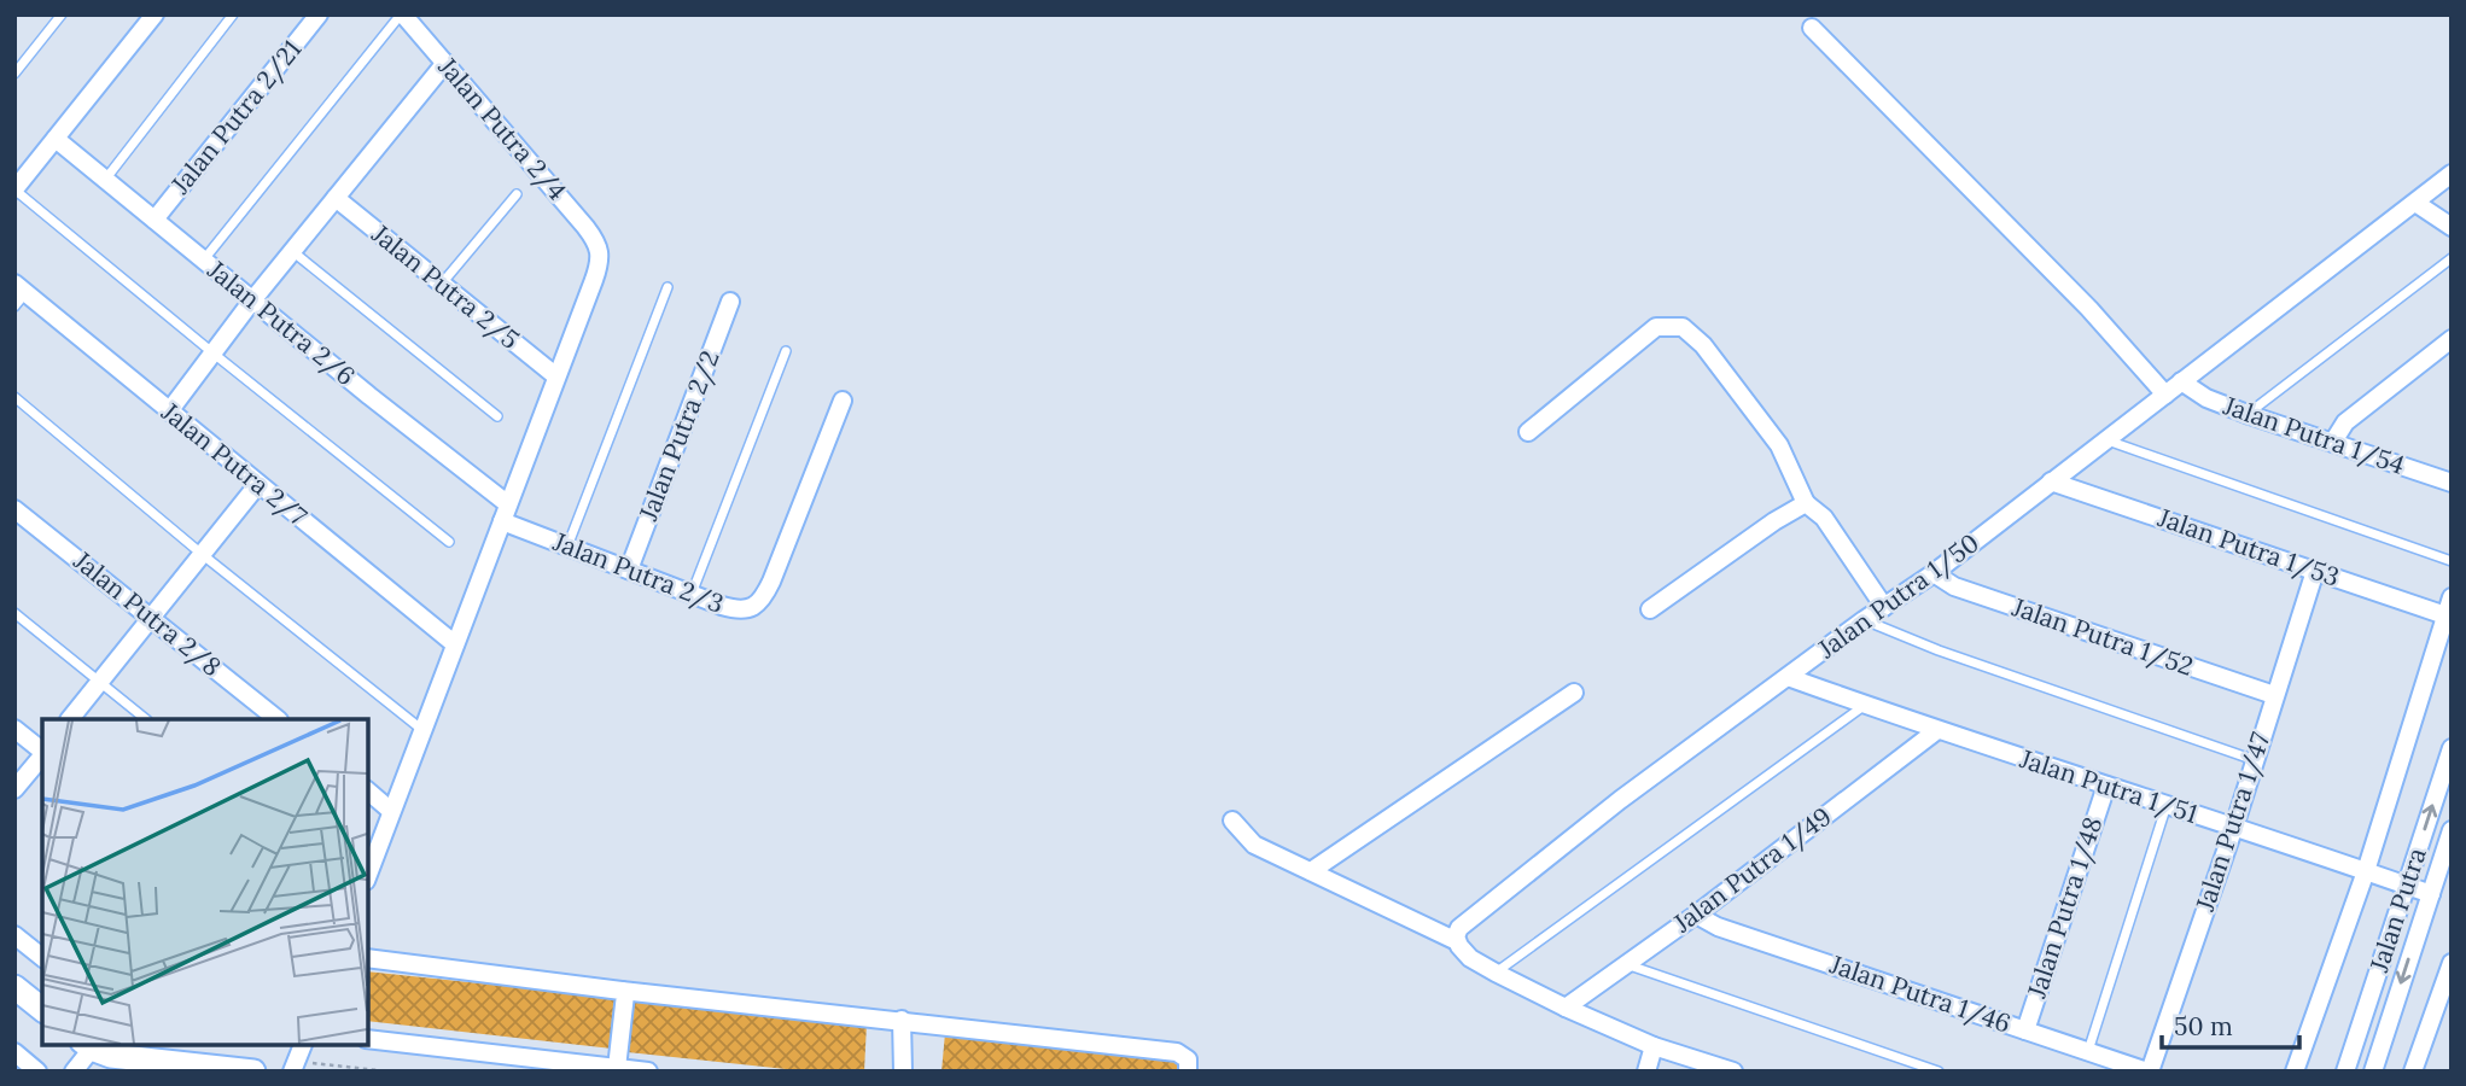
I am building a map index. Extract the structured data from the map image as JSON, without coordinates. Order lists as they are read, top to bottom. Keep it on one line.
{"streets":{"street":["Jalan Putra 2/21","Jalan Putra 2/4","Jalan Putra 2/5","Jalan Putra 2/6","Jalan Putra 2/2","Jalan Putra 1/54","Jalan Putra 2/7","Jalan Putra 1/53","Jalan Putra 2/3","Jalan Putra 1/50","Jalan Putra 2/8","Jalan Putra 1/52","Jalan Putra 1/51","Jalan Putra 1/47","Jalan Putra 1/49","Jalan Putra 1/48","Jalan Putra","Jalan Putra 1/46"]},"crossings":[["Jalan Putra 2/21","Jalan Putra 2/6"],["Jalan Putra 2/4","Jalan Putra 2/5"],["Jalan Putra 2/2","Jalan Putra 2/3"],["Jalan Putra 1/54","Jalan Putra 1/50"],["Jalan Putra 1/53","Jalan Putra 1/50"],["Jalan Putra 1/53","Jalan Putra 1/47"],["Jalan Putra 1/50","Jalan Putra 1/52"],["Jalan Putra 1/50","Jalan Putra 1/51"],["Jalan Putra 1/52","Jalan Putra 1/47"],["Jalan Putra 1/51","Jalan Putra 1/47"],["Jalan Putra 1/51","Jalan Putra 1/49"],["Jalan Putra 1/51","Jalan Putra 1/48"],["Jalan Putra 1/51","Jalan Putra"],["Jalan Putra 1/47","Jalan Putra 1/46"],["Jalan Putra 1/49","Jalan Putra 1/46"],["Jalan Putra 1/48","Jalan Putra 1/46"]],"scale_bar":"50 m"}
